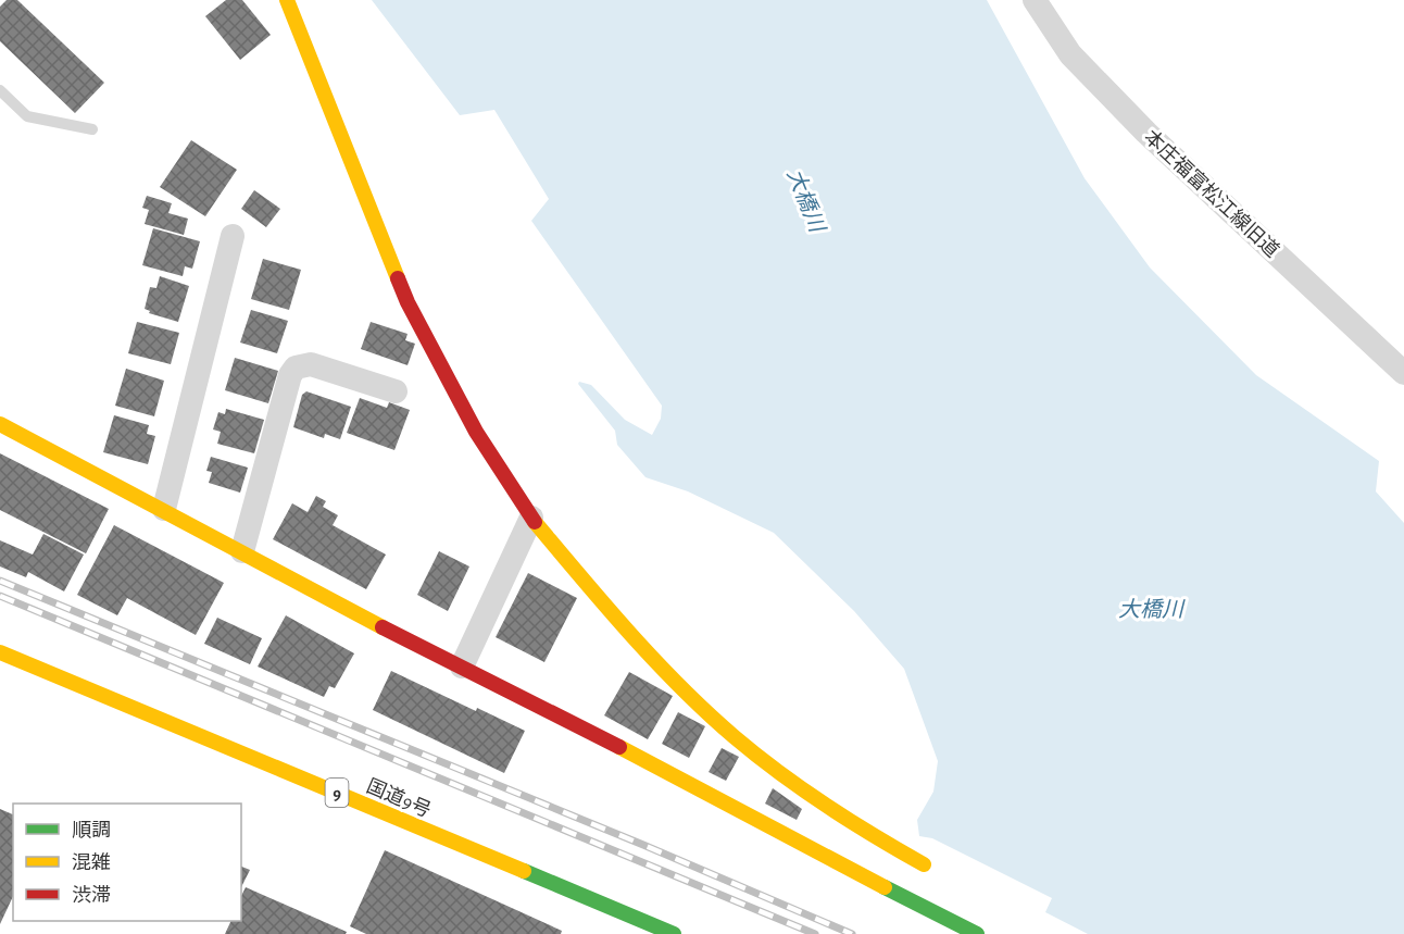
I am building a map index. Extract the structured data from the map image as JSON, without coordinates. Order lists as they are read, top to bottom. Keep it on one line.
{"streets":{"main road":["9","国道9号"],"street":["本庄福富松江線旧道"]},"water":["大橋川"],"legend":["順調","混雑","渋滞"]}
